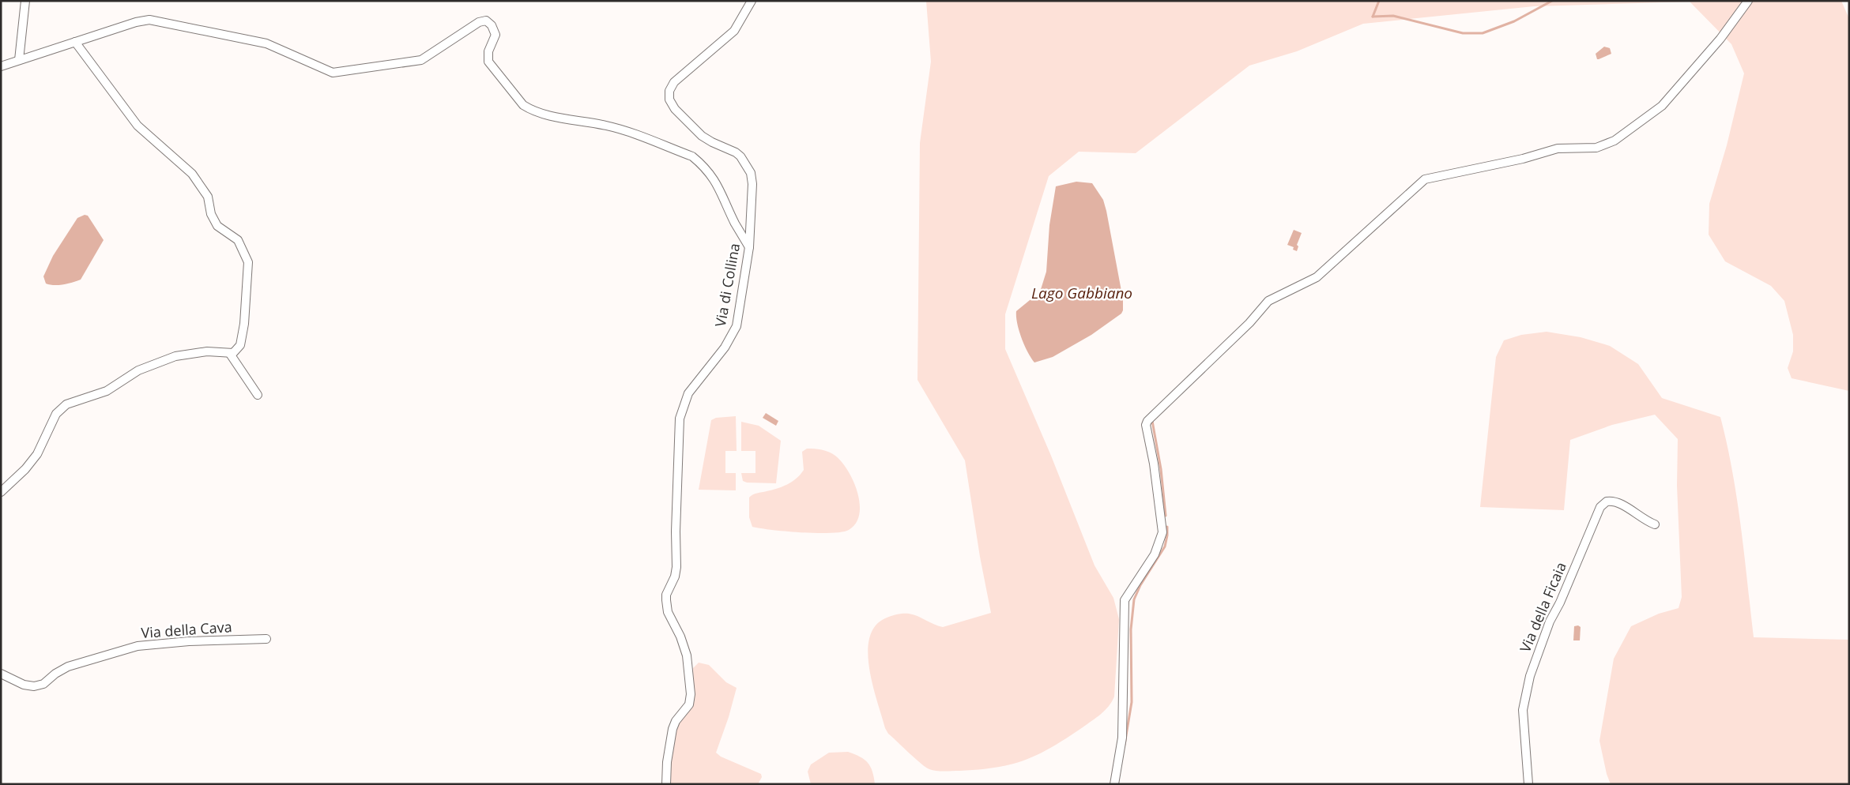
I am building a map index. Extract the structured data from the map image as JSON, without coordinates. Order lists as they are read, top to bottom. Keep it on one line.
{"streets":{"street":["Via di Collina","Via della Ficaia","Via della Cava"]},"water":["Lago Gabbiano"]}
